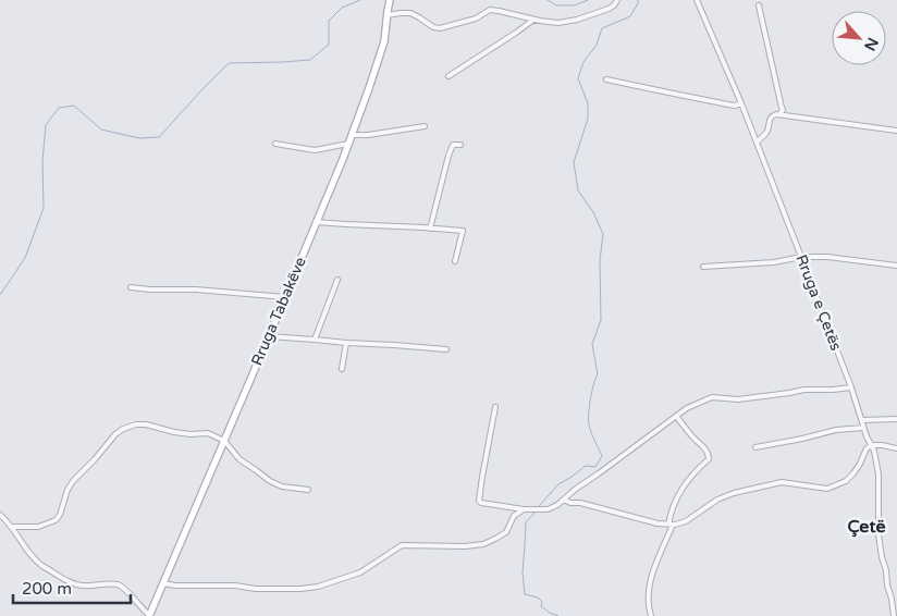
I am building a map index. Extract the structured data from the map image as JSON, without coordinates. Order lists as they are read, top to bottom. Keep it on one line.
{"streets":{"street":["Rruga e Çetës","Rruga Tabakëve"]},"districts":["Çetë"],"scale_bar":"200 m","north":"bottom right"}
